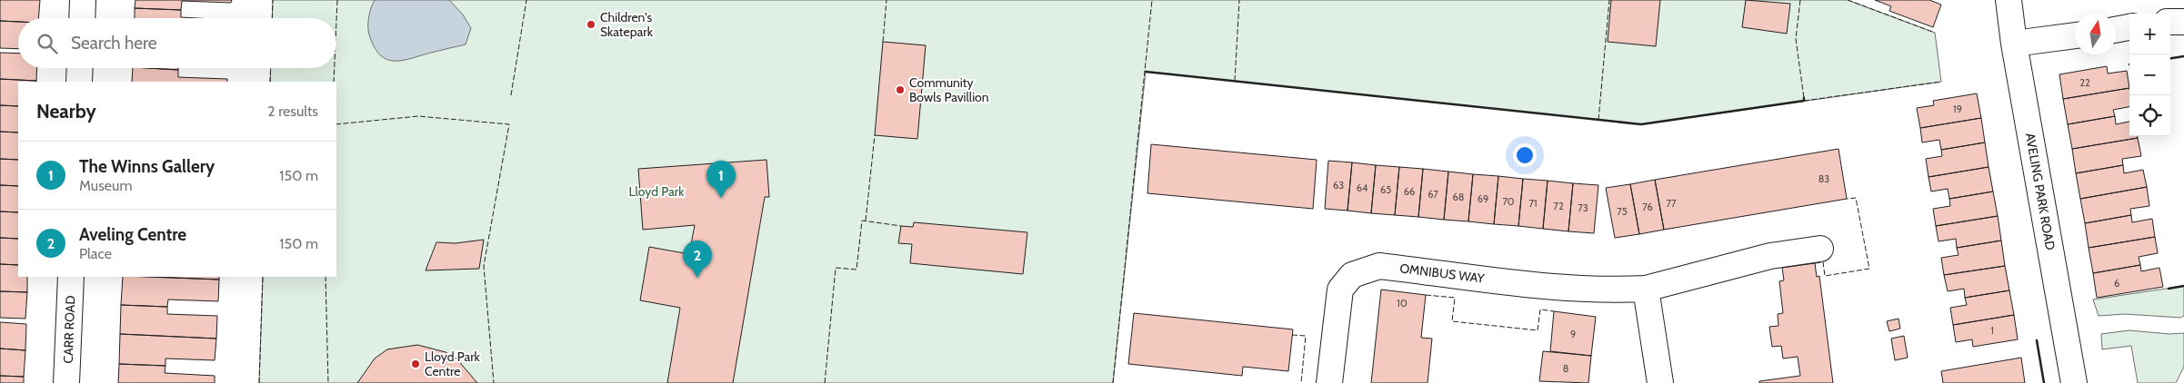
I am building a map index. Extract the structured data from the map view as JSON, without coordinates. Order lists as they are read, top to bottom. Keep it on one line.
{"streets":{"street":["AVELING PARK ROAD","OMNIBUS WAY","CARR ROAD"]},"parks":["Lloyd Park"],"places":["Children's Skatepark","Community Bowls Pavillion","Lloyd Park Centre"],"house_numbers":["22","19","83","63","64","65","66","67","68","69","70","71","77","72","76","73","75","6","10","1","9","8"],"north":"top","page":{"map_buttons":["+","−"],"search":"Search here","heading":["Nearby","2 results"],"list":[{"mark":"1","name":"The Winns Gallery","note":"Museum","value":"150 m"},{"mark":"2","name":"Aveling Centre","note":"Place","value":"150 m"}],"pins":["1","2"]}}
